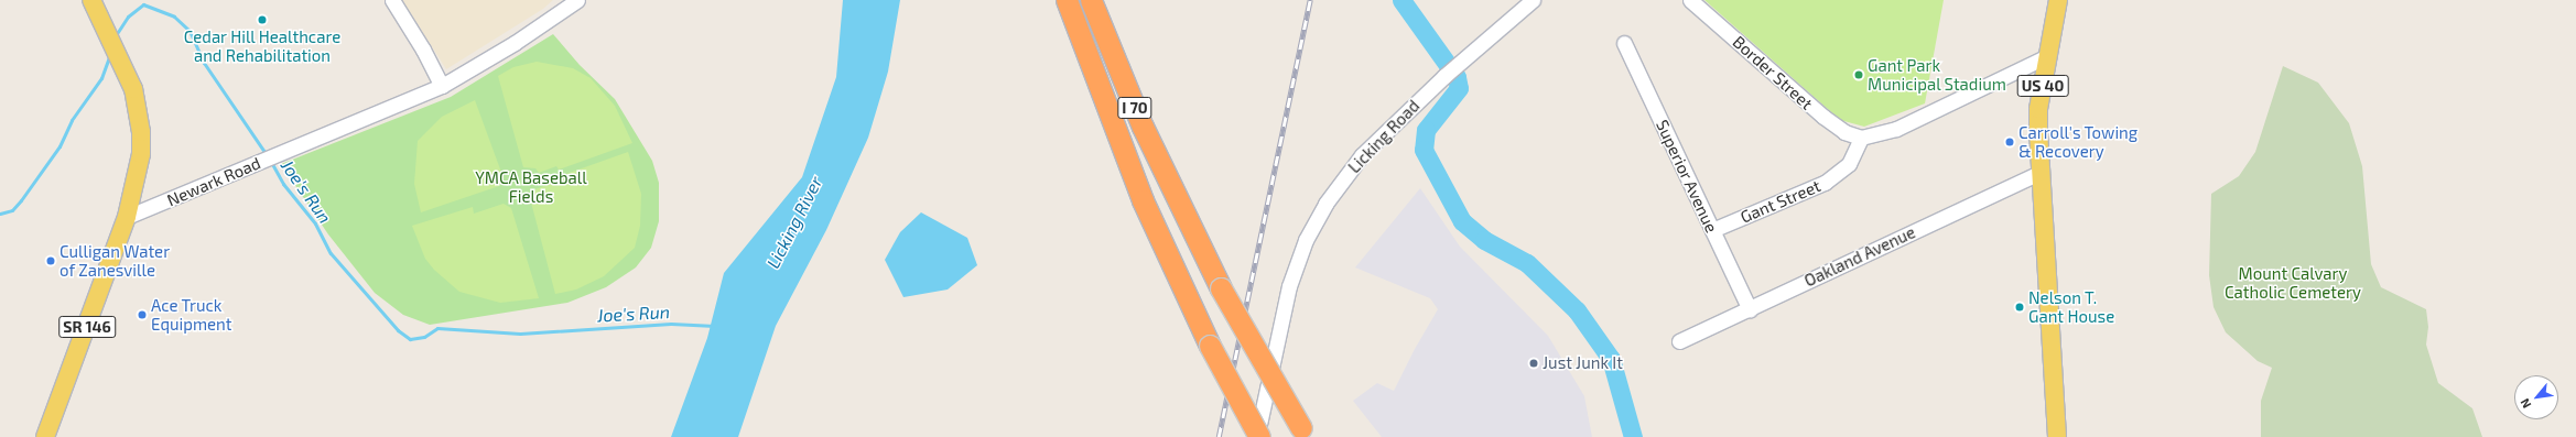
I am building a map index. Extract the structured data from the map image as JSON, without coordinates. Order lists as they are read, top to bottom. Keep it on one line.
{"streets":{"highway":["I 70"],"main road":["US 40","SR 146"],"street":["Border Street","Licking Road","Superior Avenue","Newark Road","Gant Street","Oakland Avenue"]},"crossings":[["Border Street","Gant Street"],["US 40","Oakland Avenue"],["I 70","Licking Road"],["Superior Avenue","Gant Street"],["Superior Avenue","Oakland Avenue"],["Newark Road","SR 146"]],"water":["Joe's Run","Licking River"],"parks":["YMCA Baseball Fields","Mount Calvary Catholic Cemetery"],"places":["Cedar Hill Healthcare and Rehabilitation","Gant Park Municipal Stadium","Carroll's Towing & Recovery","Culligan Water of Zanesville","Nelson T. Gant House","Ace Truck Equipment","Just Junk It"],"north":"bottom left"}
